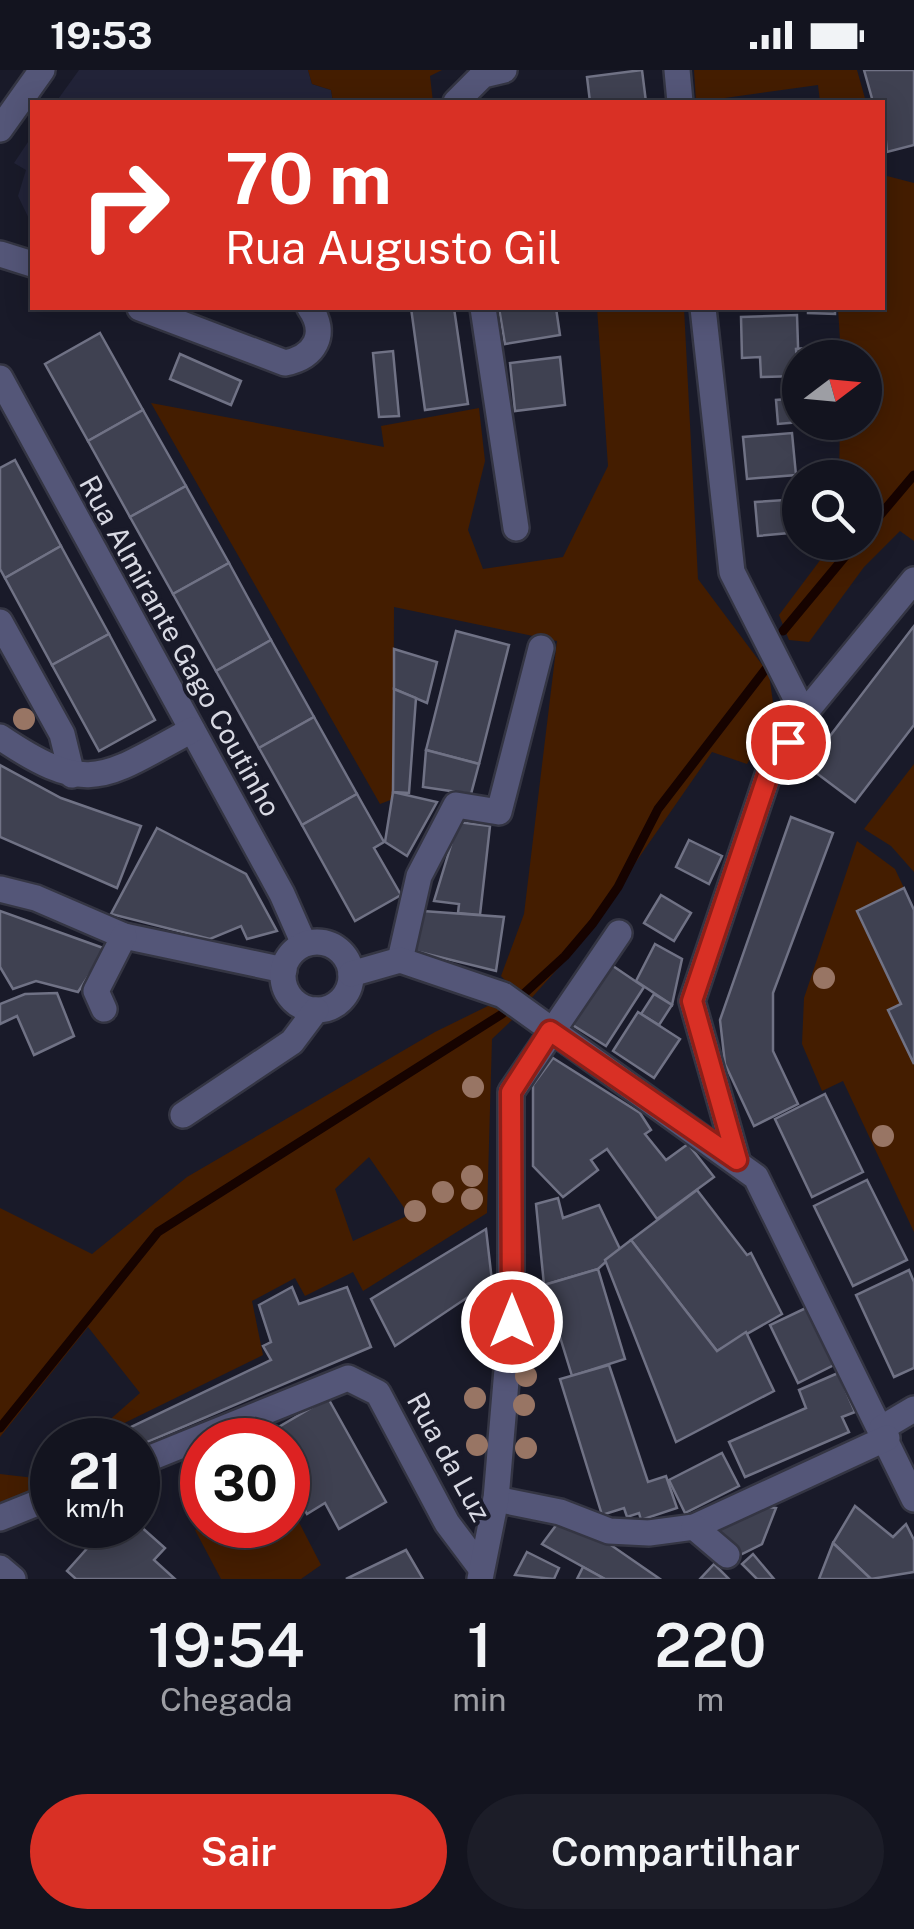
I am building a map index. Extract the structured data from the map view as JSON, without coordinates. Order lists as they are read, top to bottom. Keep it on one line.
{"streets":{"street":["Rua Almirante Gago Coutinho","Rua da Luz"]},"north":"right","page":{"status":"19:53","turn":["70 m","Rua Augusto Gil"],"speed":"21 km/h","limit":"30","eta":["19:54","Chegada","1","min","220","m"],"buttons":["Sair","Compartilhar"]}}
